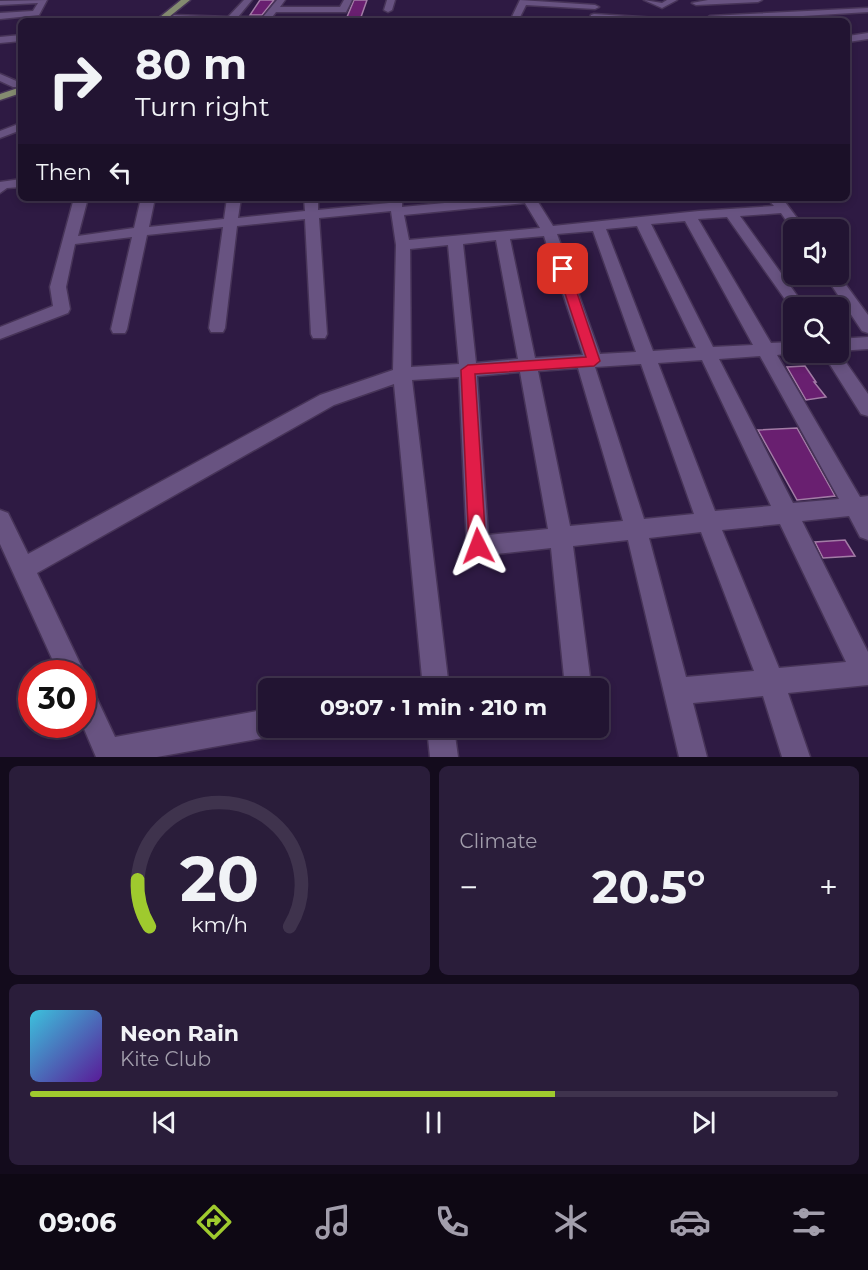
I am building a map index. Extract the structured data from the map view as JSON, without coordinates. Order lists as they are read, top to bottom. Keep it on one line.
{"page":{"turn":["80 m","Turn right"],"then":"Then","limit":"30","trip":"09:07 · 1 min · 210 m","tile":"Climate","heat":["−","20.5°","+"],"song":["Neon Rain","Kite Club"],"tabs":"09:06","gauge":["20","km/h"]}}
